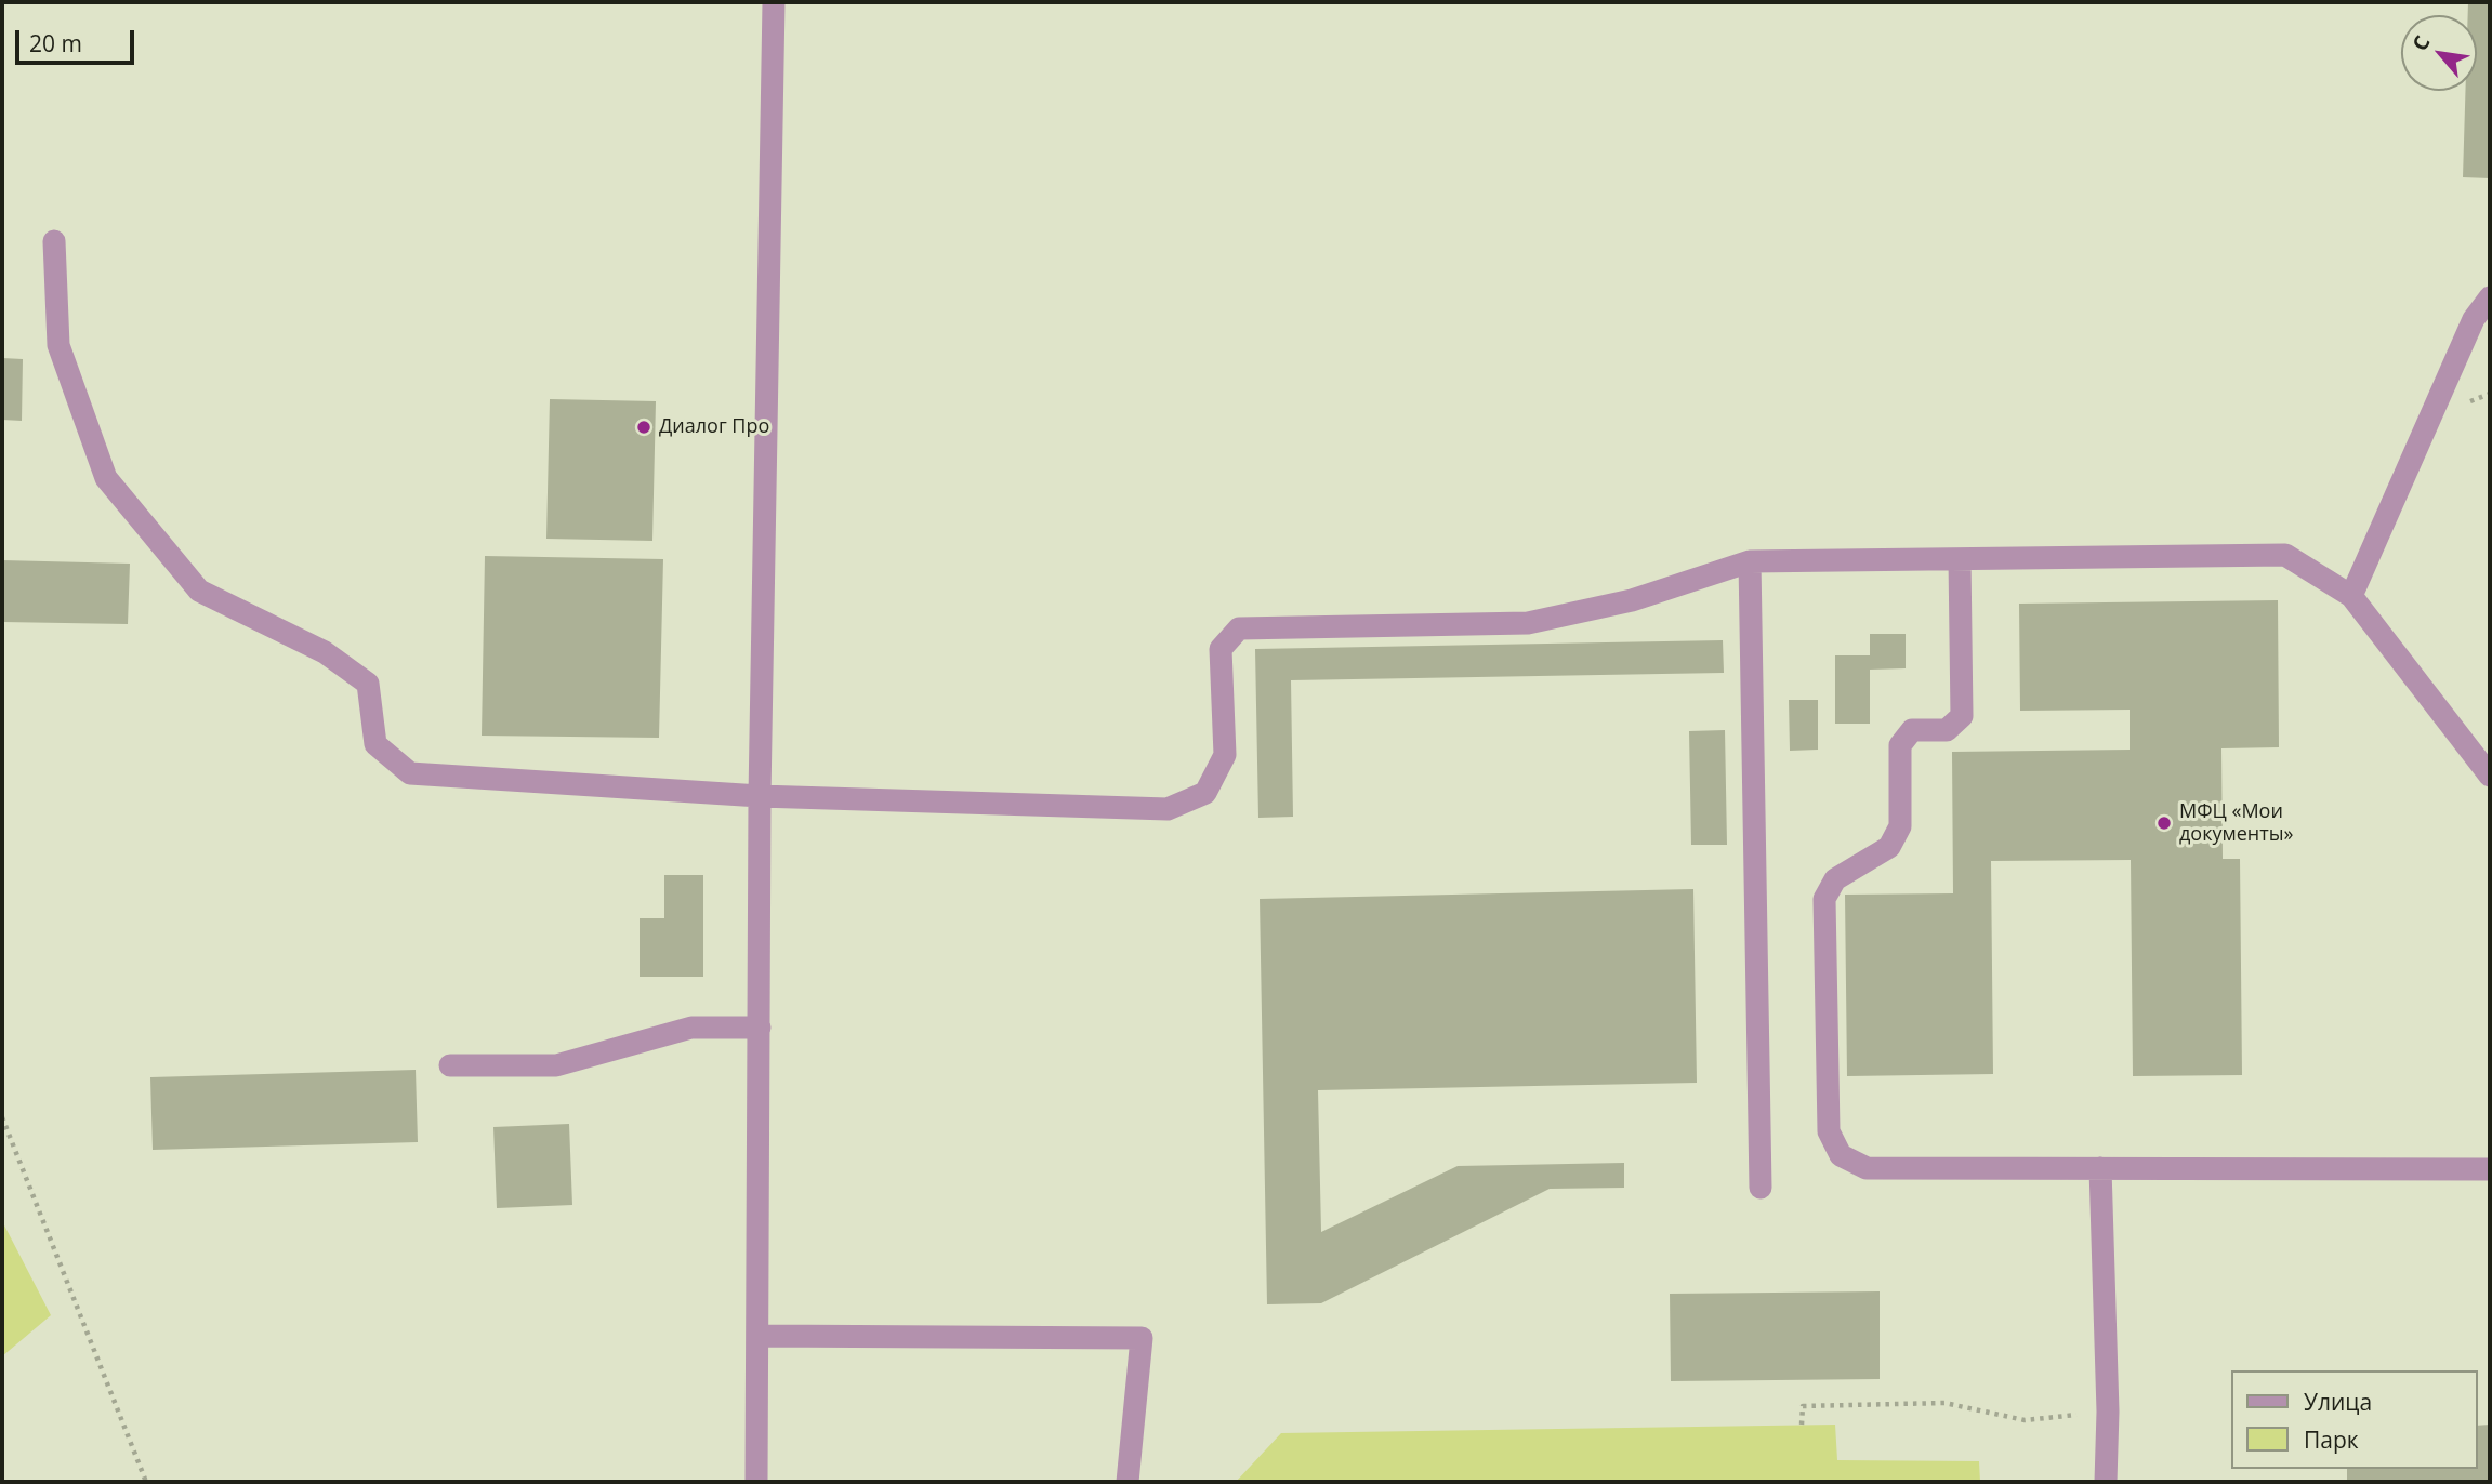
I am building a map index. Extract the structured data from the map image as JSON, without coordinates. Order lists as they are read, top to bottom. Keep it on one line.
{"places":["Диалог Про","МФЦ «Мои документы»"],"legend":["Улица","Парк"],"scale_bar":"20 m","north":"top left"}
